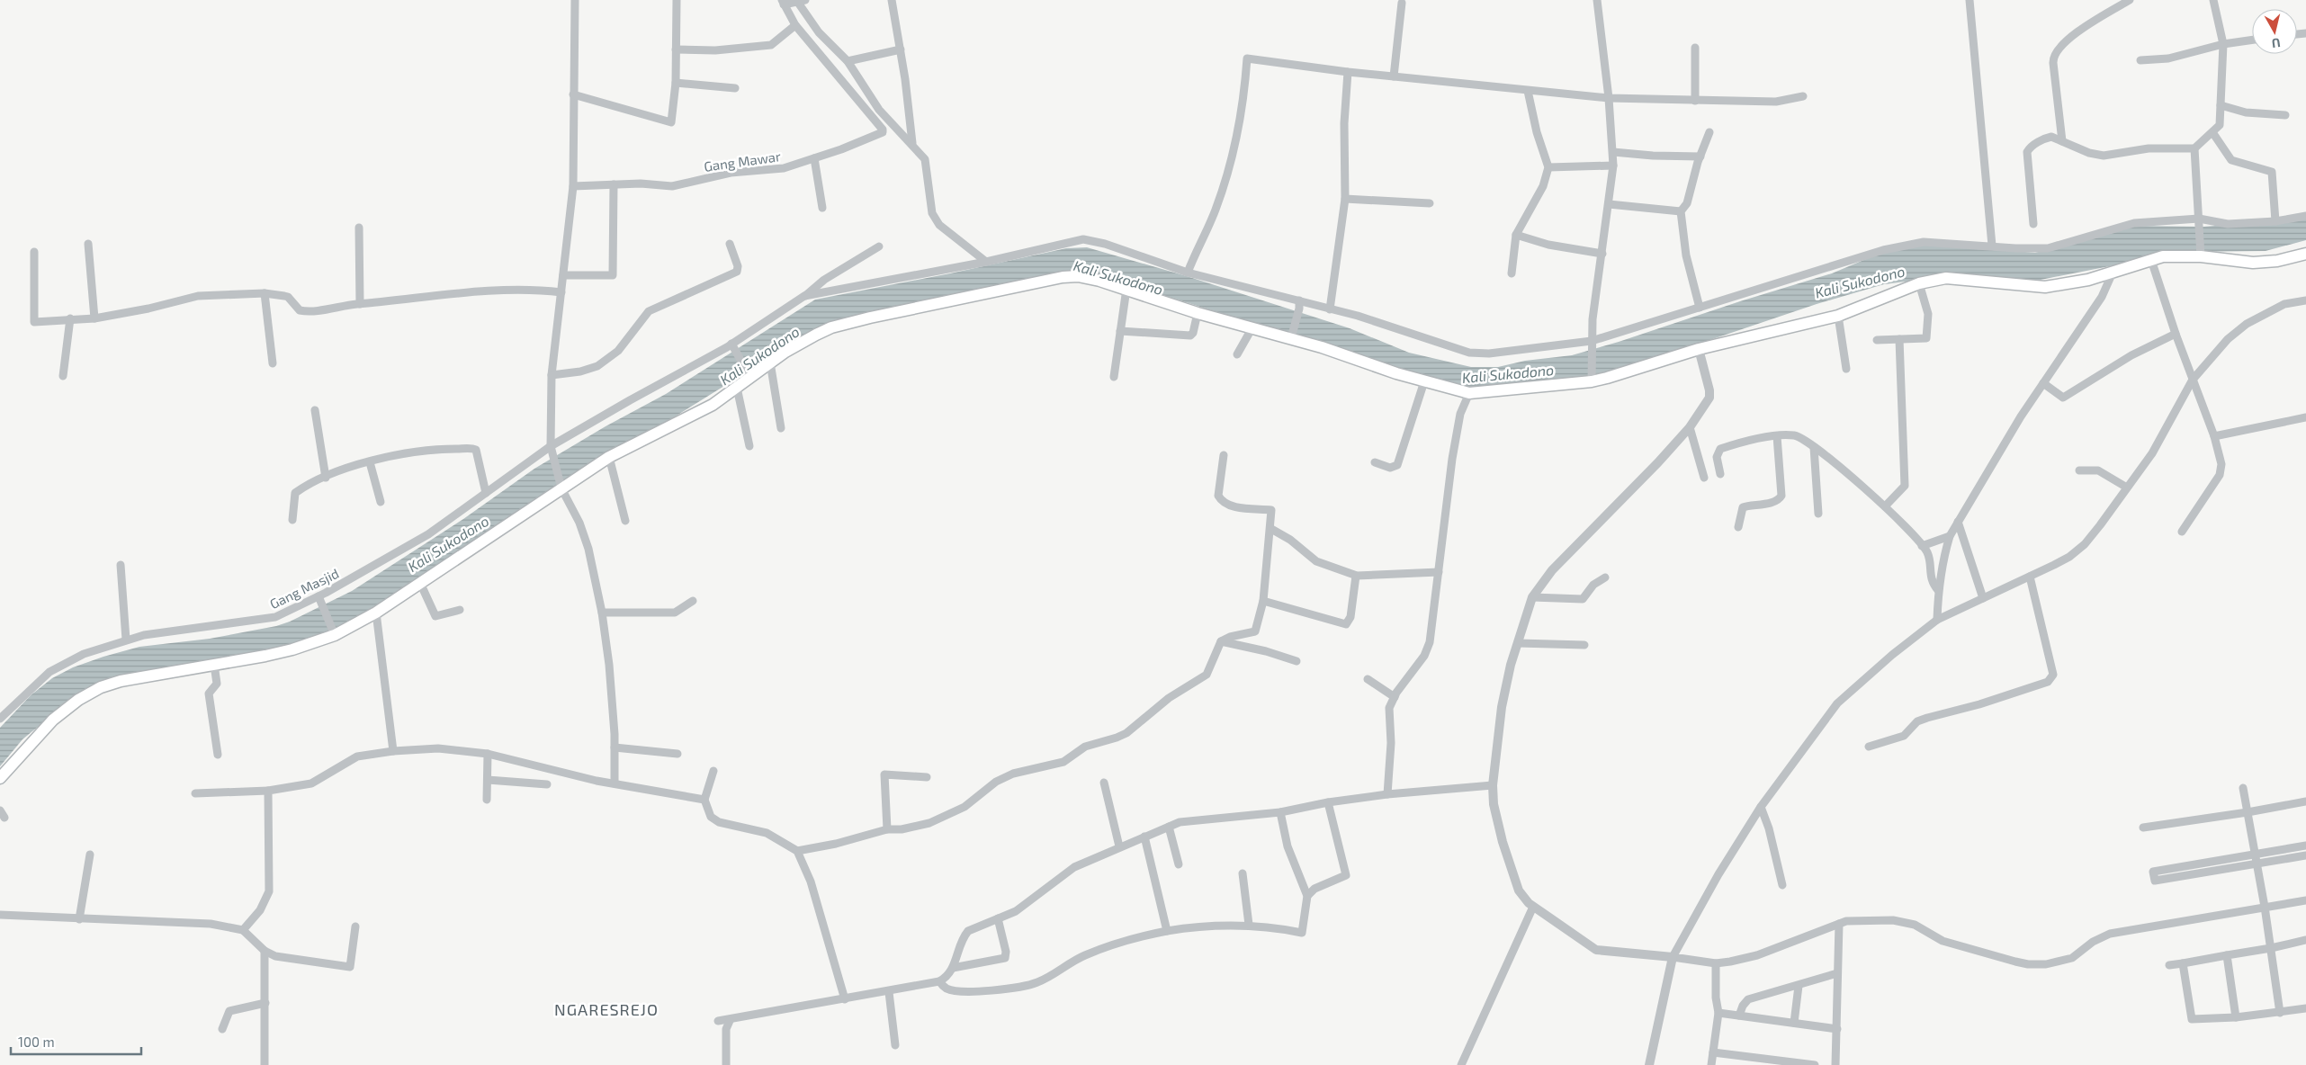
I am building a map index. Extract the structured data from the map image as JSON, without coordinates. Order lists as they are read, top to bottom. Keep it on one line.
{"streets":{"street":["Gang Mawar","Gang Masjid"]},"districts":["NGARESREJO"],"water":["Kali Sukodono"],"scale_bar":"100 m","north":"bottom"}
